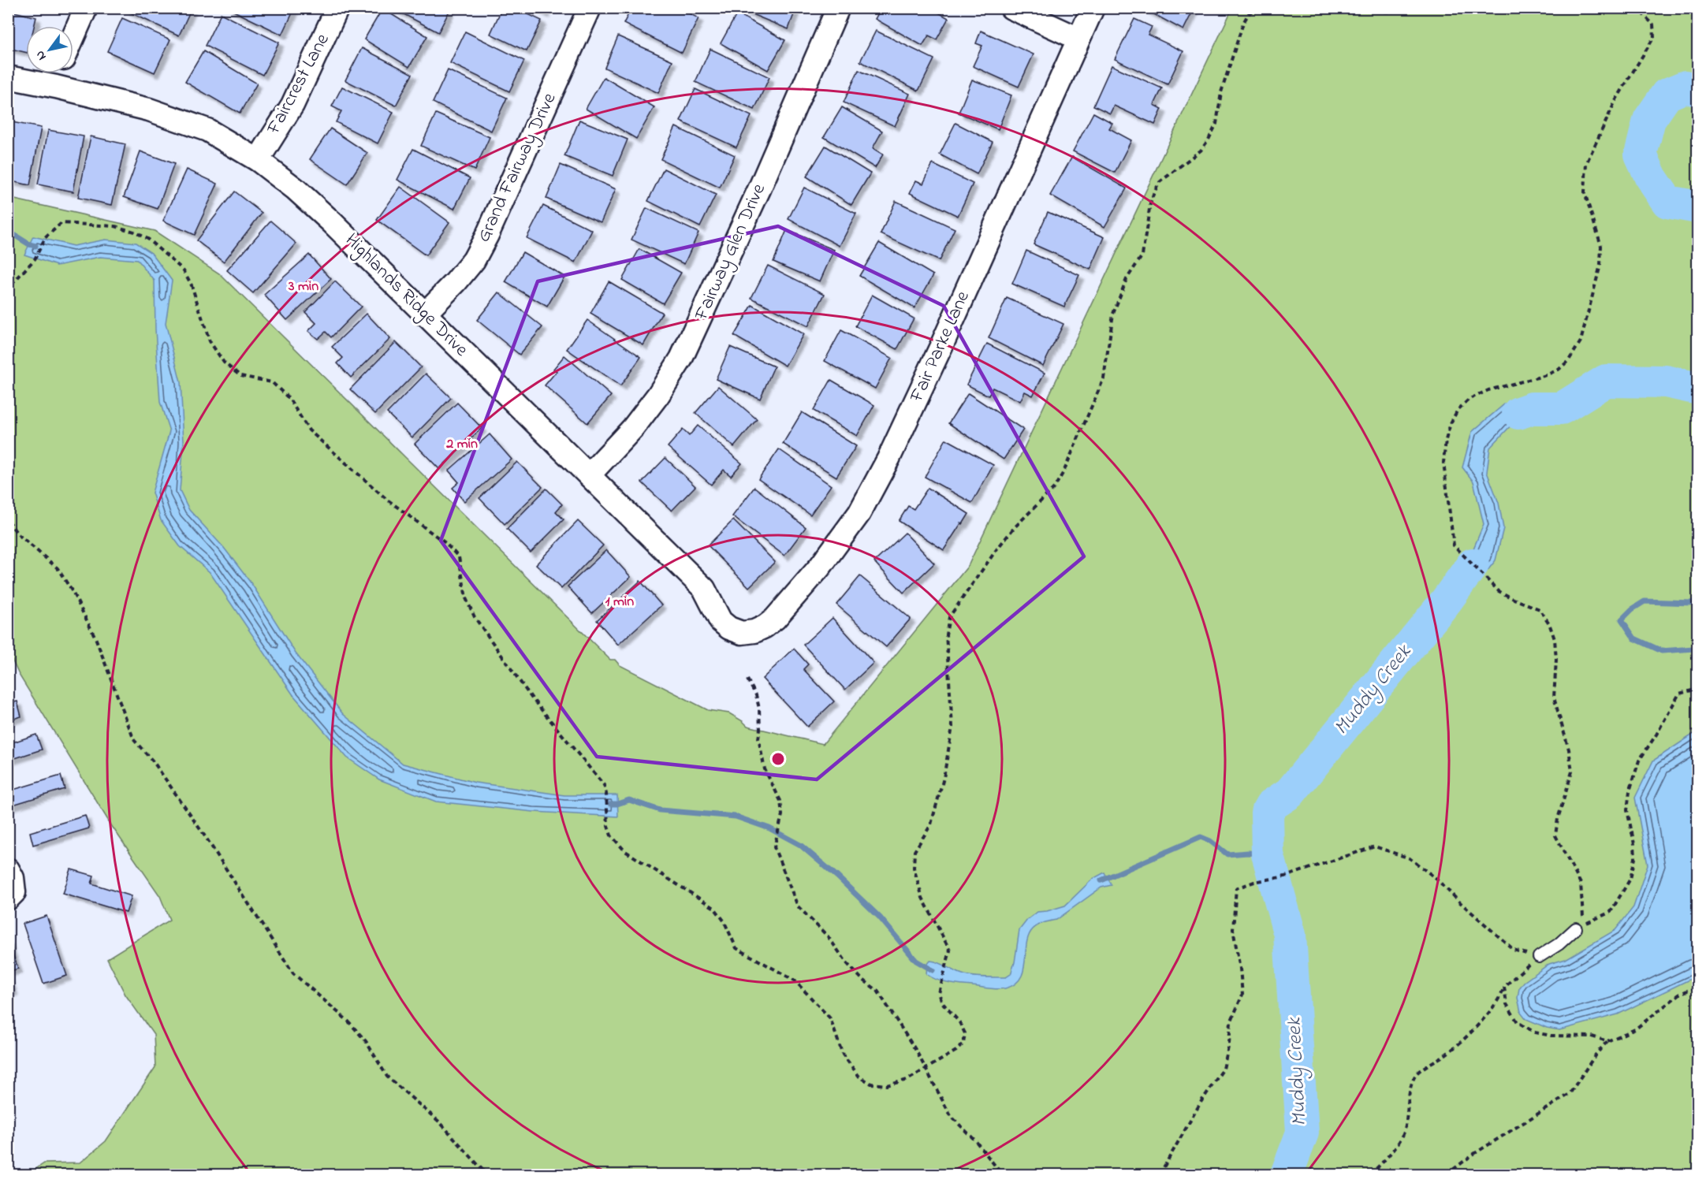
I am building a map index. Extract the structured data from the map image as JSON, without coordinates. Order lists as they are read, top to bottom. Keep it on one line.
{"streets":{"street":["Faircrest Lane","Grand Fairway Drive","Fairway Glen Drive","Highlands Ridge Drive","Fair Parke Lane"]},"crossings":[["Faircrest Lane","Highlands Ridge Drive"],["Grand Fairway Drive","Highlands Ridge Drive"],["Fairway Glen Drive","Highlands Ridge Drive"],["Highlands Ridge Drive","Fair Parke Lane"]],"water":["Muddy Creek"],"north":"bottom left","rings":["3 min","2 min","1 min"]}
